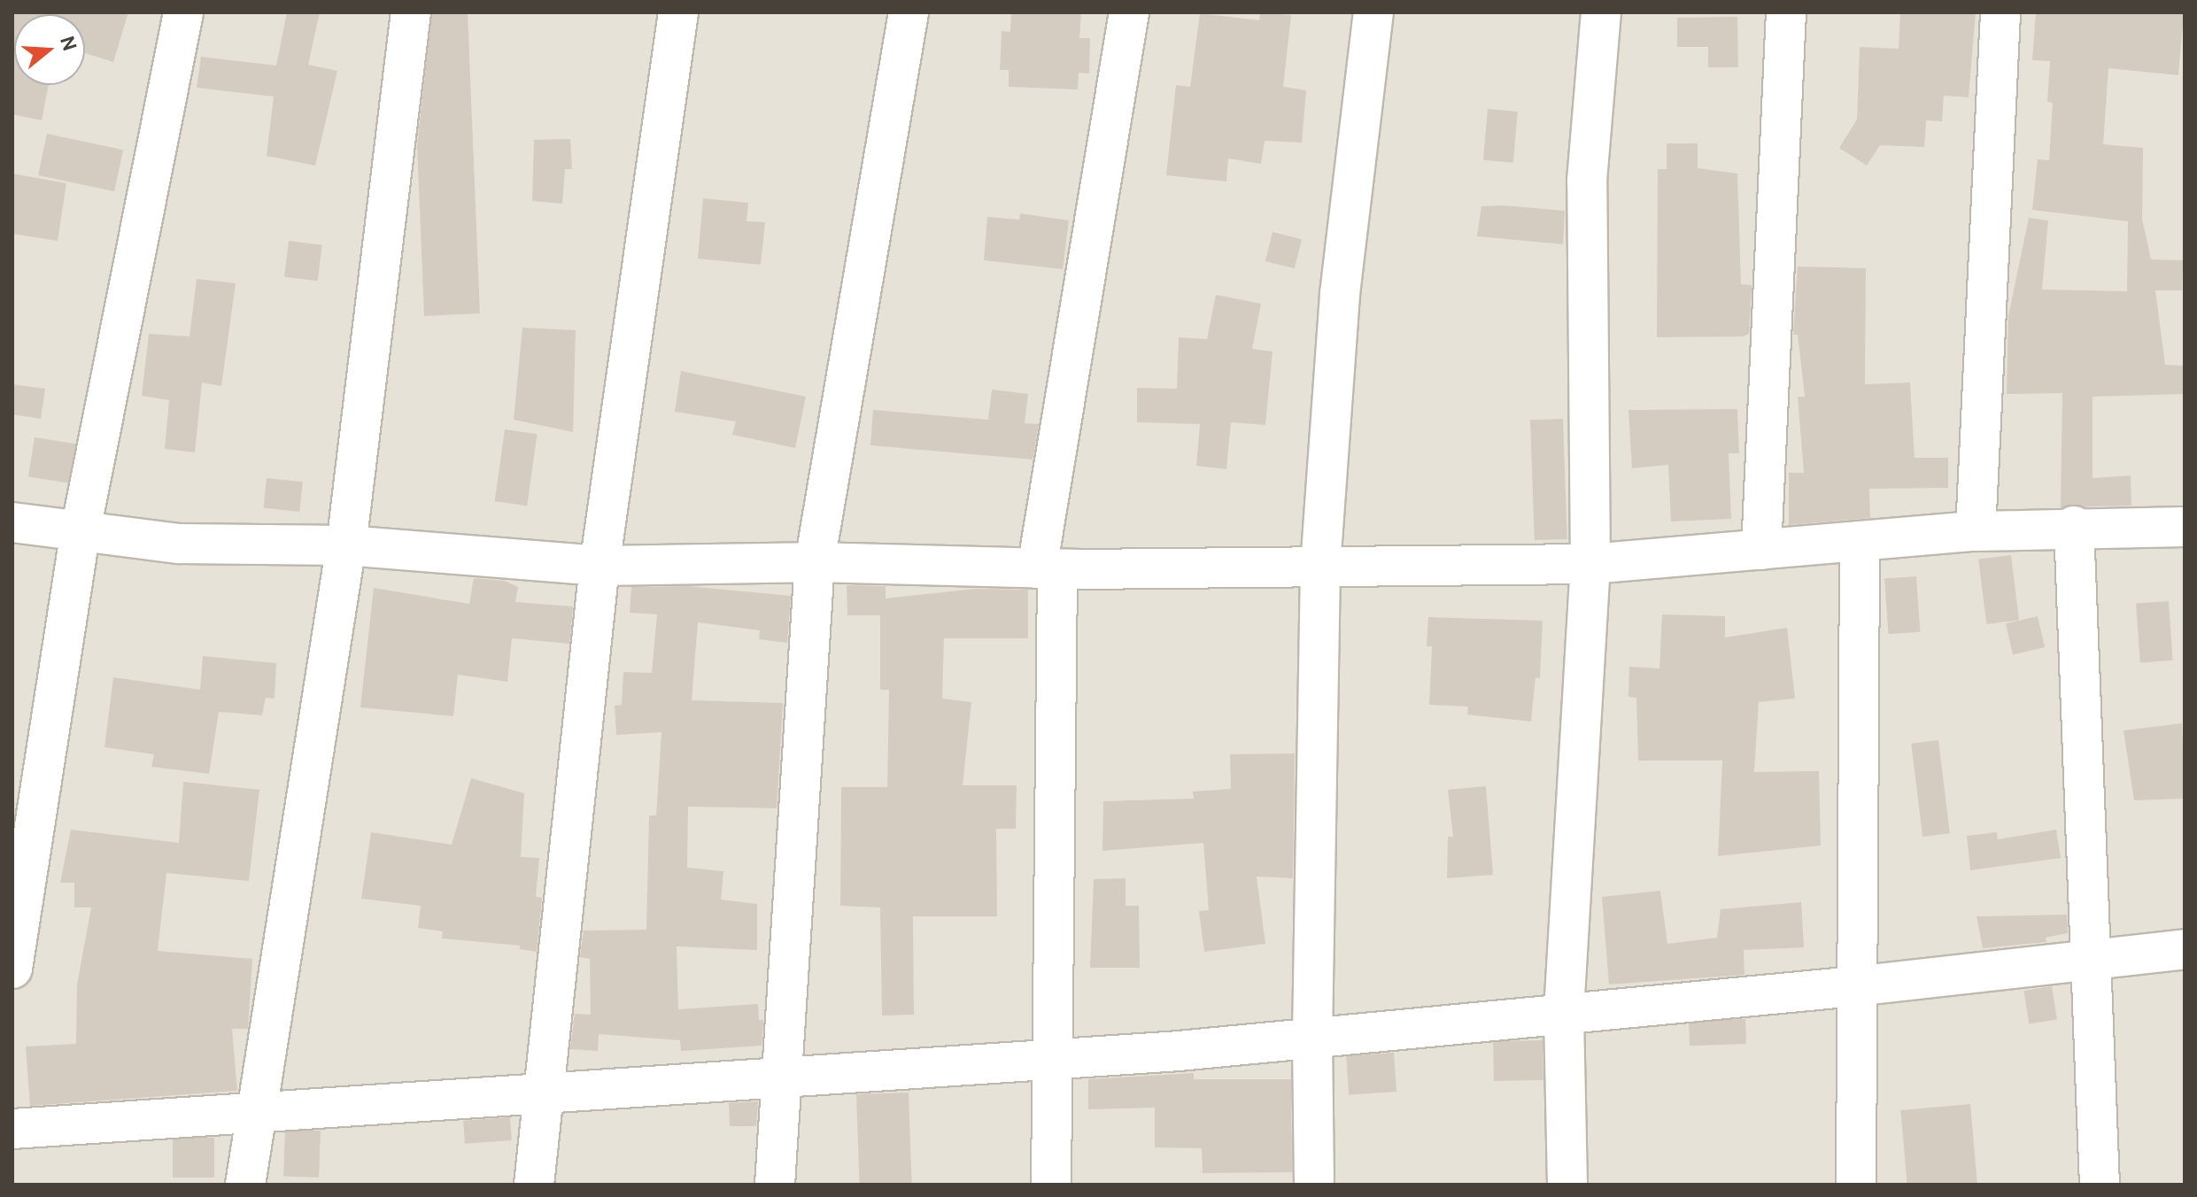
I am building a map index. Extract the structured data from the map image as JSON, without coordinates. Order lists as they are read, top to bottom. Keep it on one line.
{"north":"right"}
